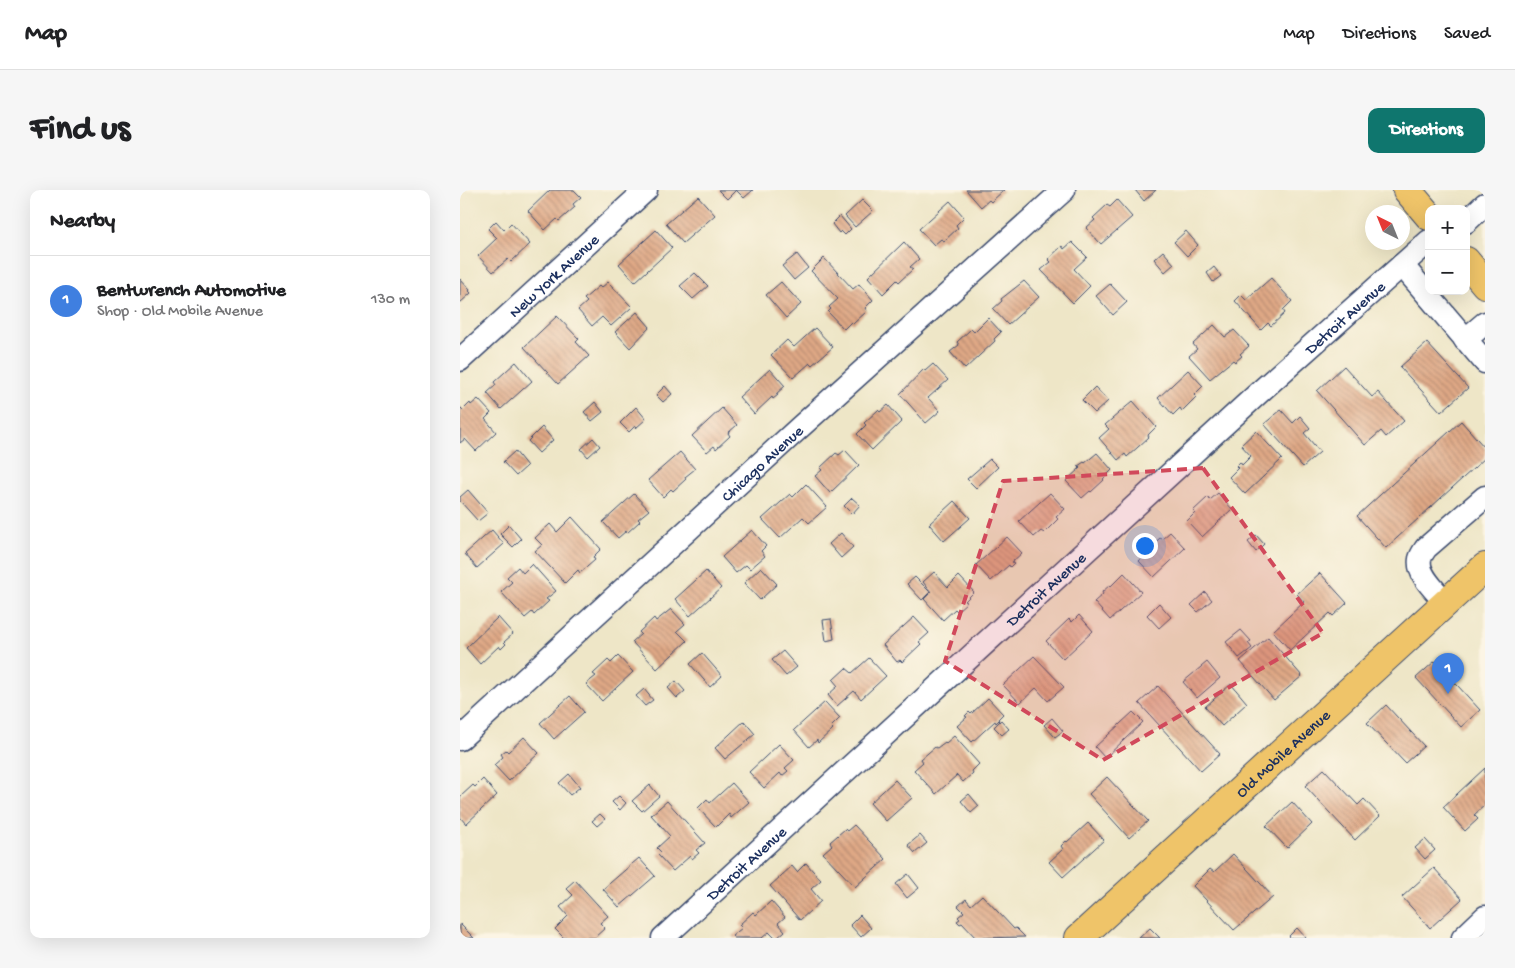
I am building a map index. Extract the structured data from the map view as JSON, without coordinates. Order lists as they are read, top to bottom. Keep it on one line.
{"streets":{"main road":["Old Mobile Avenue"],"street":["New York Avenue","Detroit Avenue","Chicago Avenue"]},"north":"top left","page":{"header":"Map","nav":["Map","Directions","Saved"],"buttons":"Directions","title":"Find us","heading":"Nearby","map_buttons":["+","−"],"list":[{"mark":"1","name":"Bentwrench Automotive","note":"Shop · Old Mobile Avenue","value":"130 m"}],"pins":"1"}}
